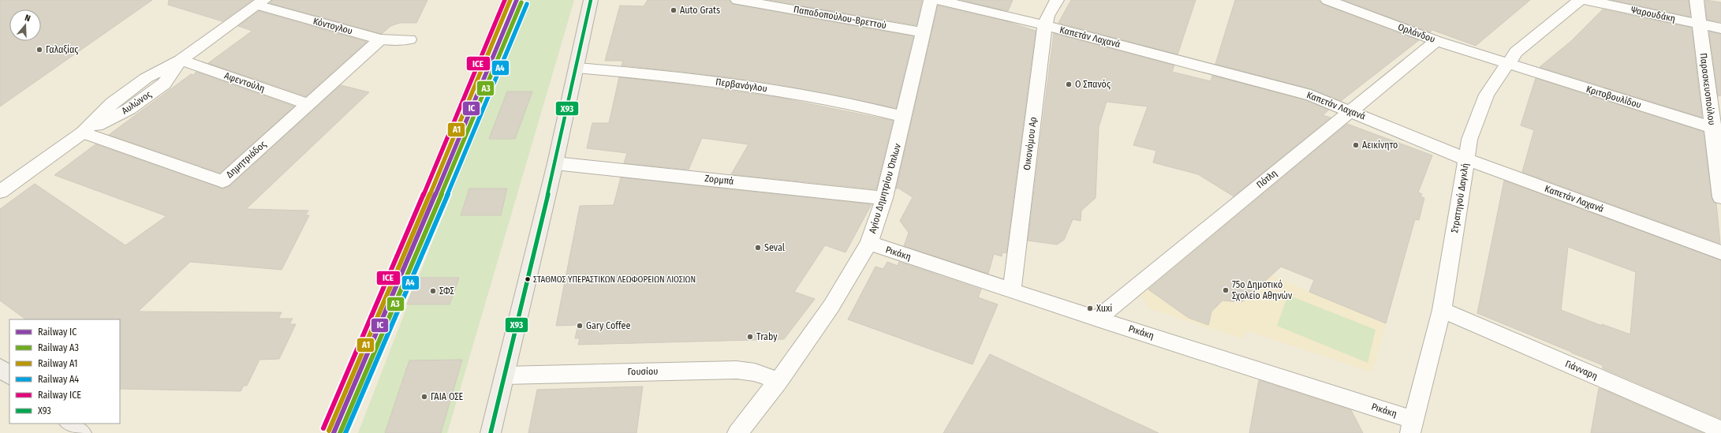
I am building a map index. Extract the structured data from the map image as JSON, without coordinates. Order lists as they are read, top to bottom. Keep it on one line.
{"streets":{"street":["Ψαρουδάκη","Παπαδοπούλου-Βρεττού","Κόντογλου","Ορλάνδου","Καπετάν Λαχανά","Αφεντούλη","Περβανόγλου","Παρασκευοπούλου","Κριτοβουλίδου","Αυλώνος","Οικονόμου Αρ","Δημητριάδος","Πότλη","Ζορμπά","Αγίου Δημητρίου Όπλων","Στρατηγού Δαγκλή","Ρικάκη","Γιάνναρη","Γουσίου"]},"crossings":[["Ψαρουδάκη","Παρασκευοπούλου"],["Παπαδοπούλου-Βρεττού","Αγίου Δημητρίου Όπλων"],["Κόντογλου","Αυλώνος"],["Κόντογλου","Δημητριάδος"],["Ορλάνδου","Κριτοβουλίδου"],["Ορλάνδου","Πότλη"],["Ορλάνδου","Στρατηγού Δαγκλή"],["Καπετάν Λαχανά","Οικονόμου Αρ"],["Καπετάν Λαχανά","Πότλη"],["Καπετάν Λαχανά","Στρατηγού Δαγκλή"],["Αφεντούλη","Αυλώνος"],["Αφεντούλη","Δημητριάδος"],["Περβανόγλου","Αγίου Δημητρίου Όπλων"],["Παρασκευοπούλου","Κριτοβουλίδου"],["Κριτοβουλίδου","Στρατηγού Δαγκλή"],["Αυλώνος","Δημητριάδος"],["Οικονόμου Αρ","Ρικάκη"],["Πότλη","Ρικάκη"],["Ζορμπά","Αγίου Δημητρίου Όπλων"],["Αγίου Δημητρίου Όπλων","Ρικάκη"],["Αγίου Δημητρίου Όπλων","Γουσίου"],["Στρατηγού Δαγκλή","Ρικάκη"],["Στρατηγού Δαγκλή","Γιάνναρη"]],"places":["Auto Grats","Γαλαξίας","Ο Σπανός","Αεικίνητο","Seval","ΣΤΑΘΜΟΣ ΥΠΕΡΑΣΤΙΚΩΝ ΛΕΩΦΟΡΕΙΩΝ ΛΙΟΣΙΩΝ","75ο Δημοτικό Σχολείο Αθηνών","ΣΦΣ","Xuxi","Gary Coffee","Traby","ΓΑΙΑ ΟΣΕ"],"lines":["rail line IC","rail line A1","rail line ICE","transit line X93","rail line A3","rail line A4"],"legend":["Railway IC","Railway A3","Railway A1","Railway A4","Railway ICE","X93"],"north":"top"}
